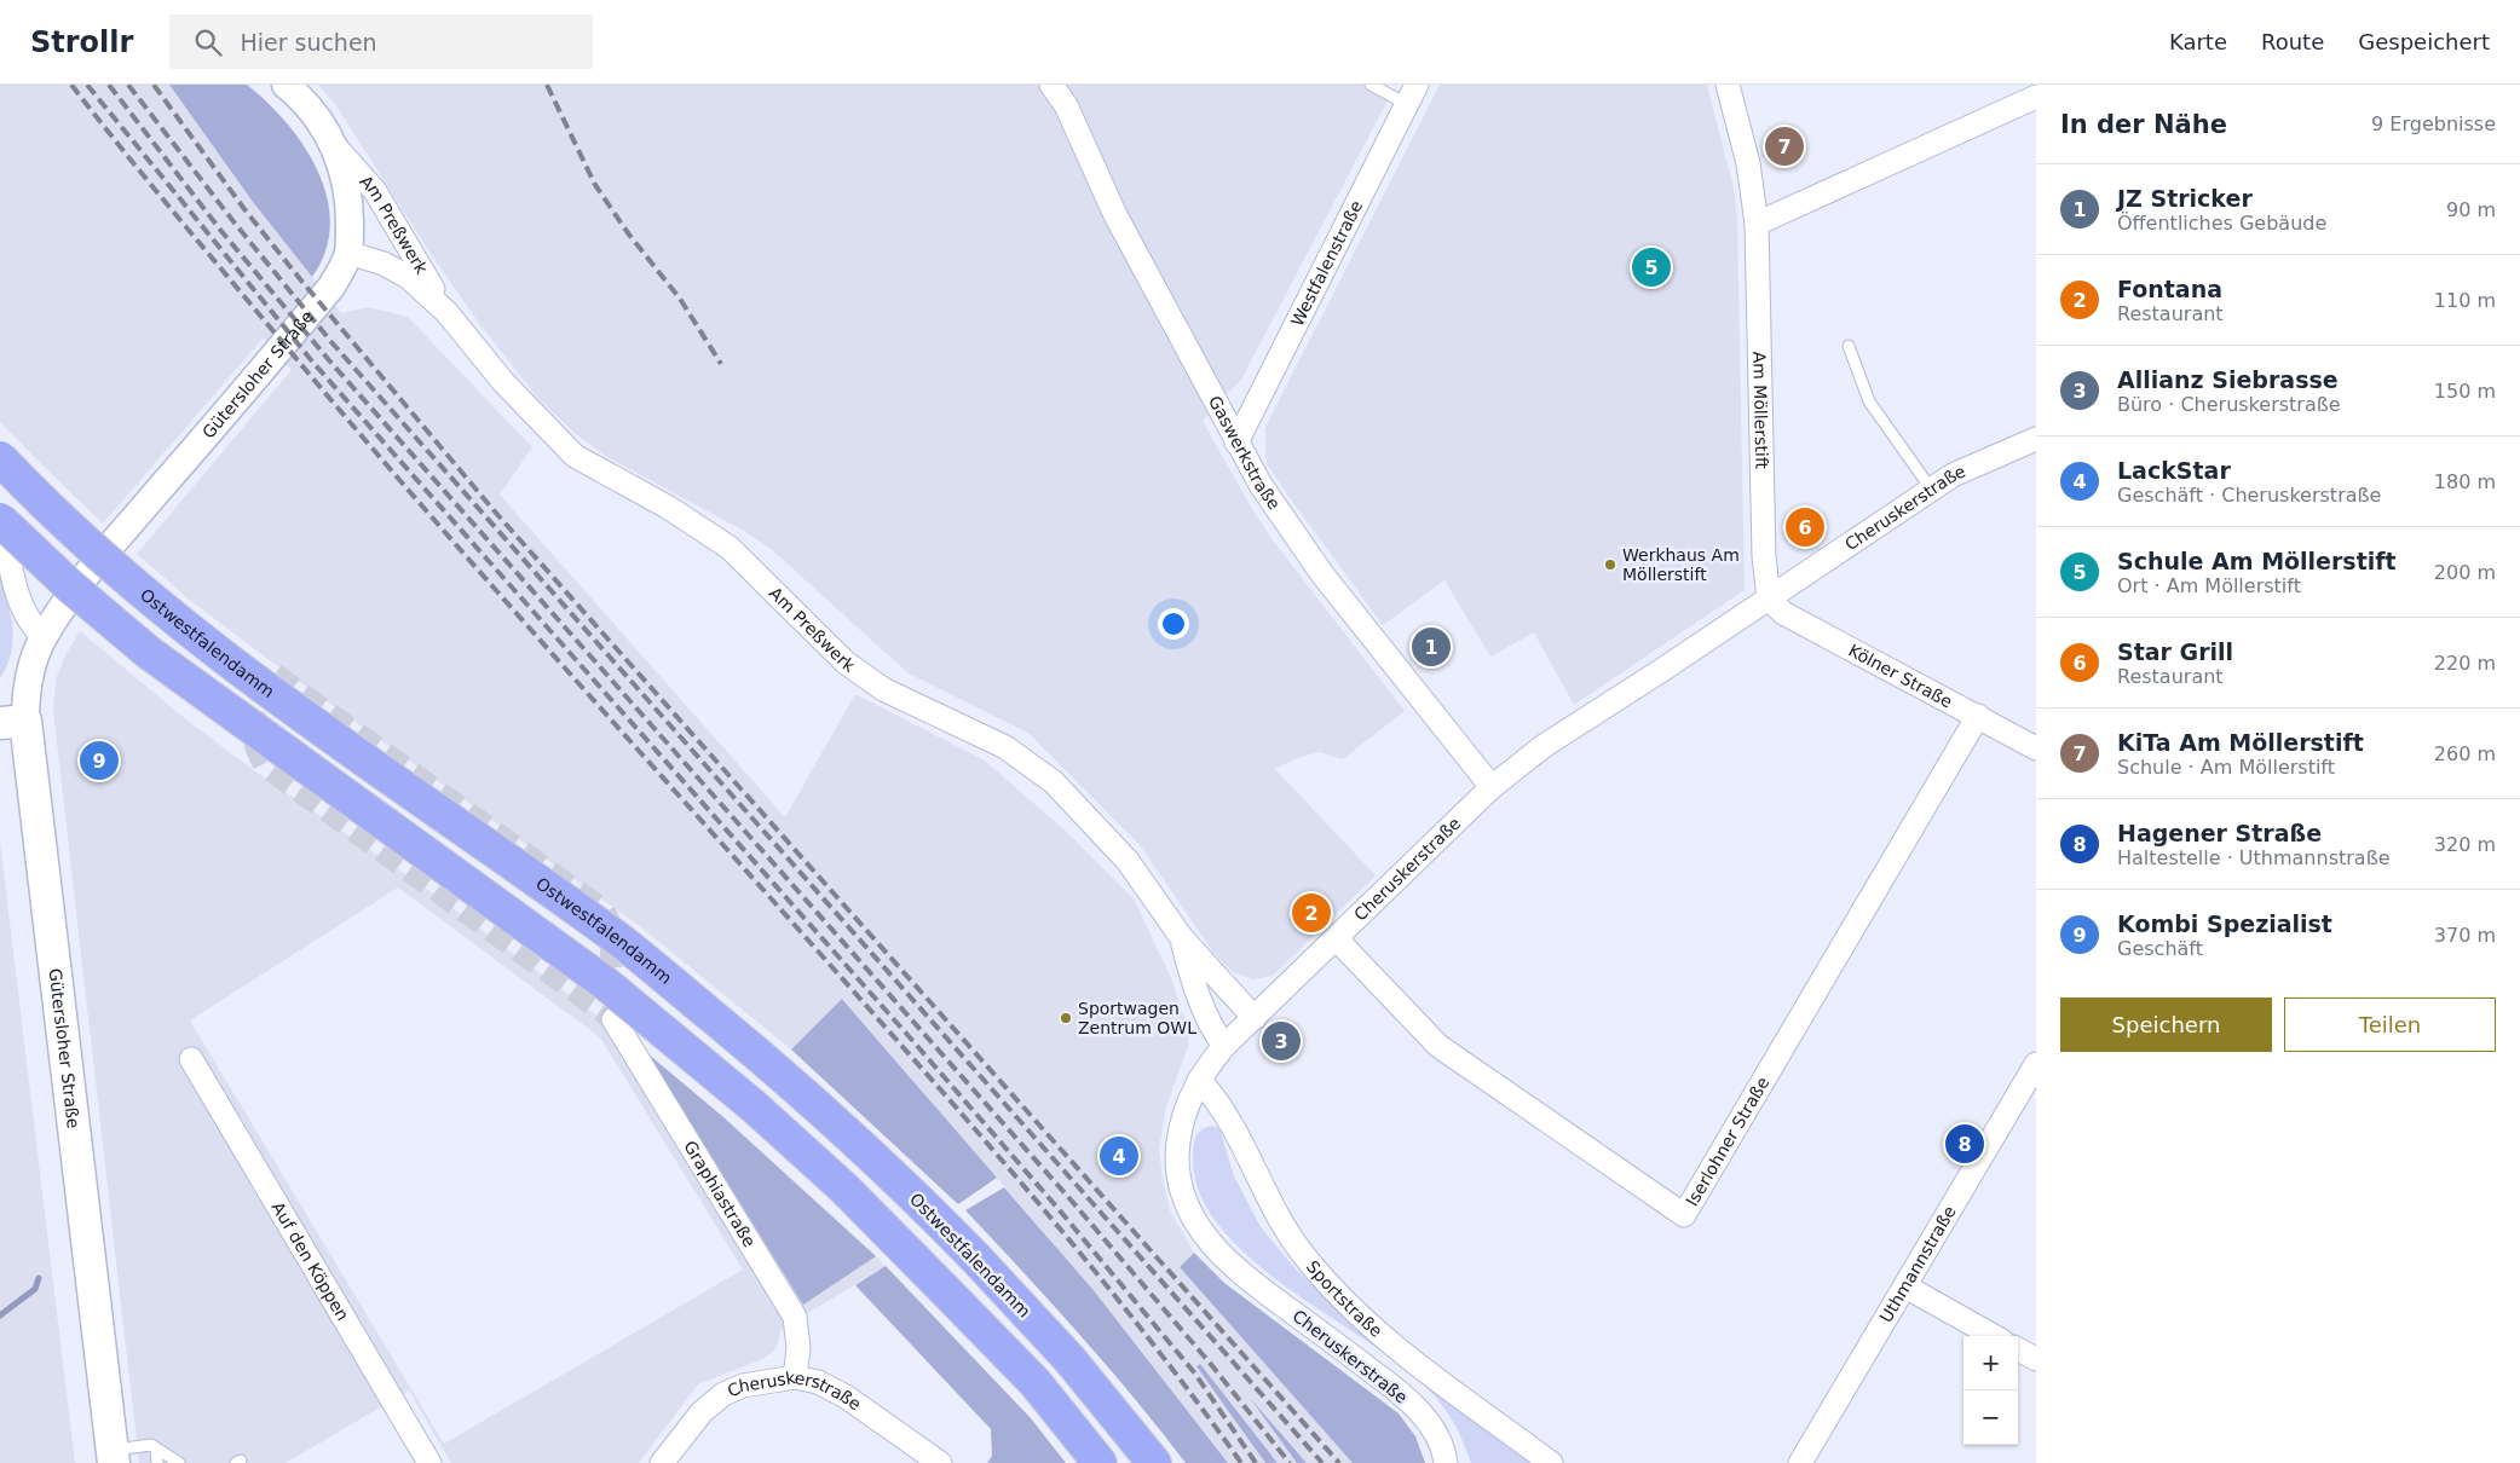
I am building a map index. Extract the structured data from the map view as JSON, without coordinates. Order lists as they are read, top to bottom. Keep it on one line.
{"streets":{"highway":["Ostwestfalendamm"],"main road":["Gütersloher Straße"],"street":["Am Preßwerk","Westfalenstraße","Am Möllerstift","Gaswerkstraße","Cheruskerstraße","Kölner Straße","Iserlohner Straße","Graphiastraße","Auf den Köppen","Uthmannstraße","Sportstraße"]},"crossings":[["Am Preßwerk","Gütersloher Straße"],["Am Preßwerk","Cheruskerstraße"],["Westfalenstraße","Gaswerkstraße"],["Am Möllerstift","Cheruskerstraße"],["Am Möllerstift","Kölner Straße"],["Gaswerkstraße","Cheruskerstraße"],["Cheruskerstraße","Kölner Straße"],["Cheruskerstraße","Iserlohner Straße"],["Cheruskerstraße","Graphiastraße"],["Cheruskerstraße","Sportstraße"],["Kölner Straße","Iserlohner Straße"]],"places":["Werkhaus Am Möllerstift","Sportwagen Zentrum OWL"],"page":{"header":"Strollr","search":"Hier suchen","nav":["Karte","Route","Gespeichert"],"heading":["In der Nähe","9 Ergebnisse"],"pins":["7","5","6","1","9","2","3","8","4"],"list":[{"mark":"1","name":"JZ Stricker","note":"Öffentliches Gebäude","value":"90 m"},{"mark":"2","name":"Fontana","note":"Restaurant","value":"110 m"},{"mark":"3","name":"Allianz Siebrasse","note":"Büro · Cheruskerstraße","value":"150 m"},{"mark":"4","name":"LackStar","note":"Geschäft · Cheruskerstraße","value":"180 m"},{"mark":"5","name":"Schule Am Möllerstift","note":"Ort · Am Möllerstift","value":"200 m"},{"mark":"6","name":"Star Grill","note":"Restaurant","value":"220 m"},{"mark":"7","name":"KiTa Am Möllerstift","note":"Schule · Am Möllerstift","value":"260 m"},{"mark":"8","name":"Hagener Straße","note":"Haltestelle · Uthmannstraße","value":"320 m"},{"mark":"9","name":"Kombi Spezialist","note":"Geschäft","value":"370 m"}],"buttons":["Speichern","Teilen"],"map_buttons":["+","−"]}}
